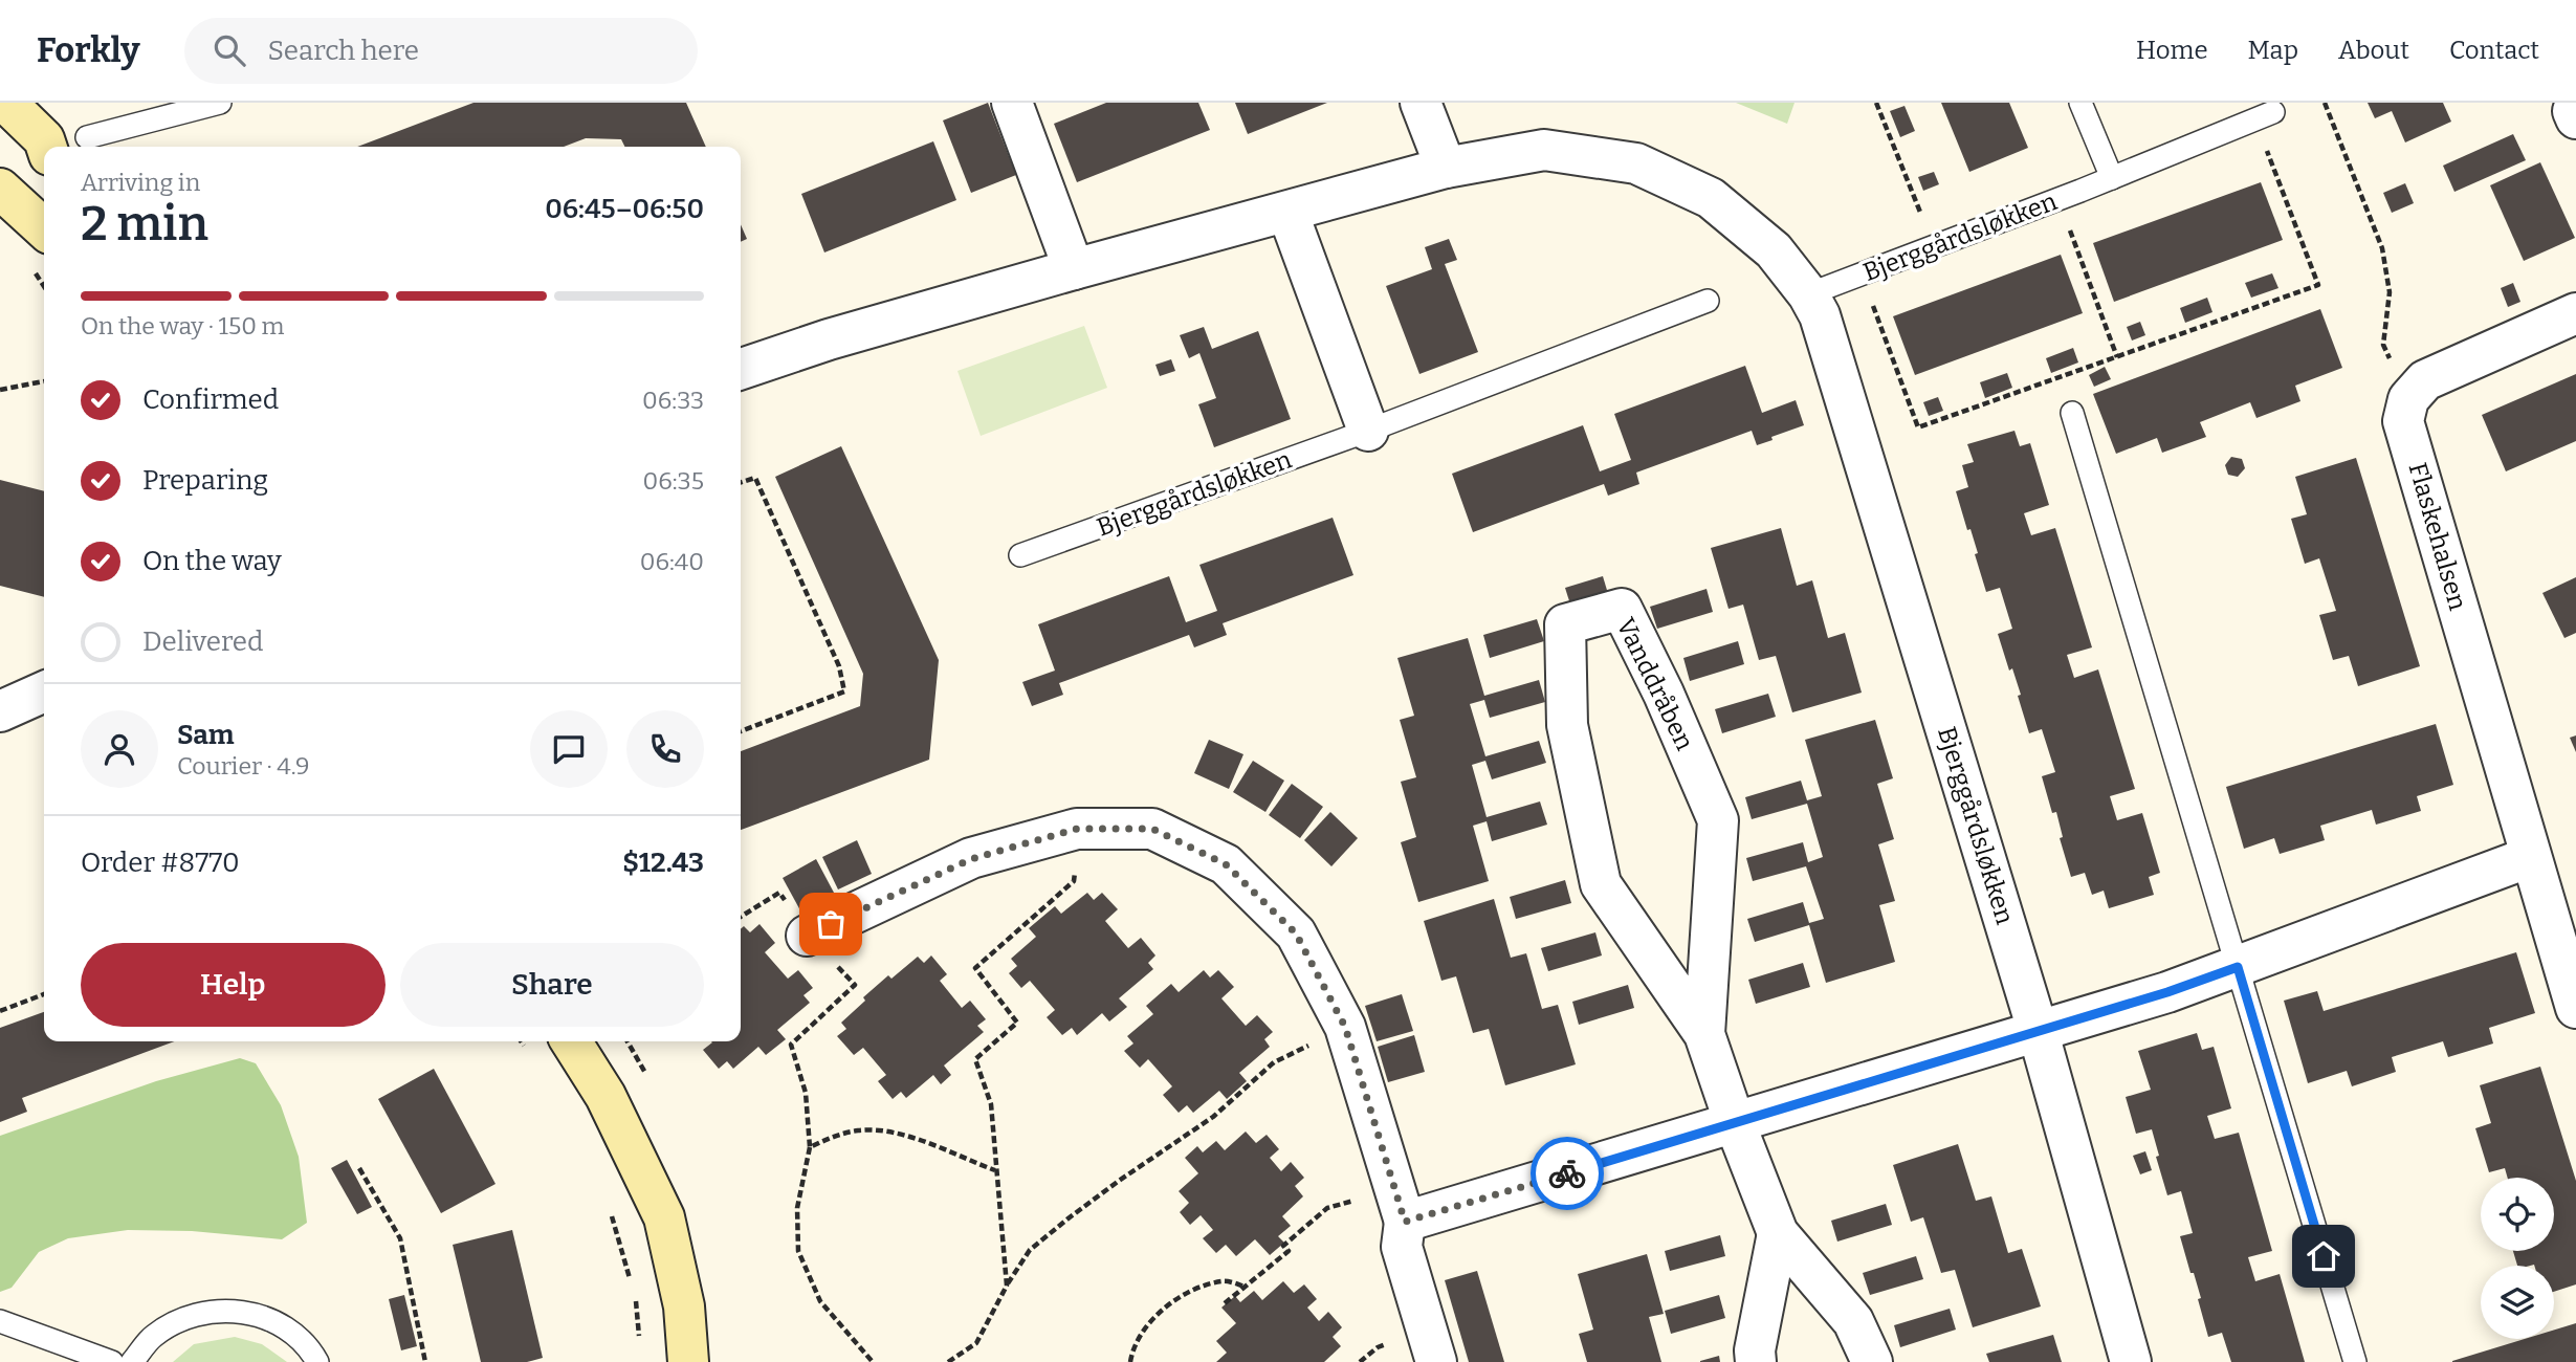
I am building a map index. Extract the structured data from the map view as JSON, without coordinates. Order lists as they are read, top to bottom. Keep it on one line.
{"streets":{"street":["Bjerggårdsløkken","Flaskehalsen","Vanddråben"]},"page":{"header":"Forkly","search":"Search here","nav":["Home","Map","About","Contact"],"heading":["2 min","Arriving in","06:45–06:50"],"panel":["Sam","Courier · 4.9","Order #8770","$12.43"],"bar":"On the way · 150 m","list":[["Confirmed","06:33"],["Preparing","06:35"],["On the way","06:40"],"Delivered"],"buttons":["Help","Share"]}}
